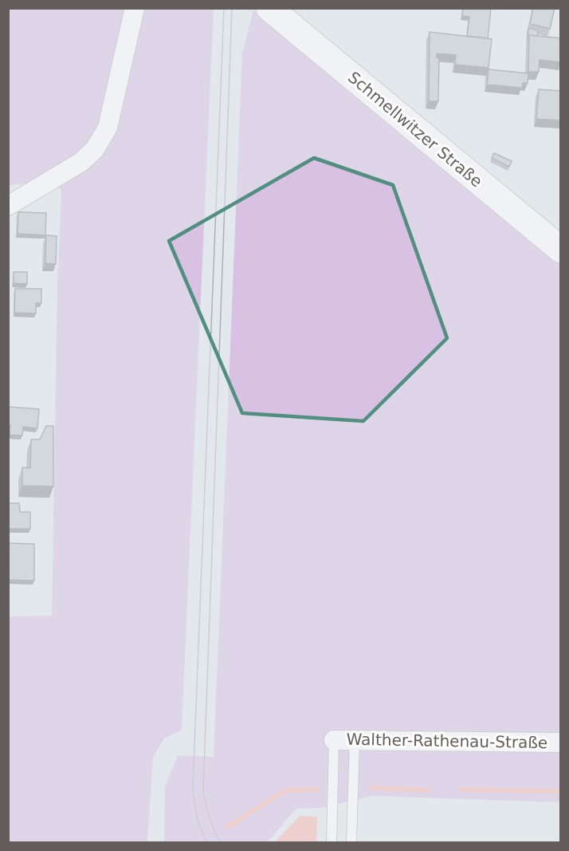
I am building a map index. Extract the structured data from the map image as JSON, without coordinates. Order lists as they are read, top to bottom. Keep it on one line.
{"streets":{"street":["Schmellwitzer Straße","Walther-Rathenau-Straße"]}}
